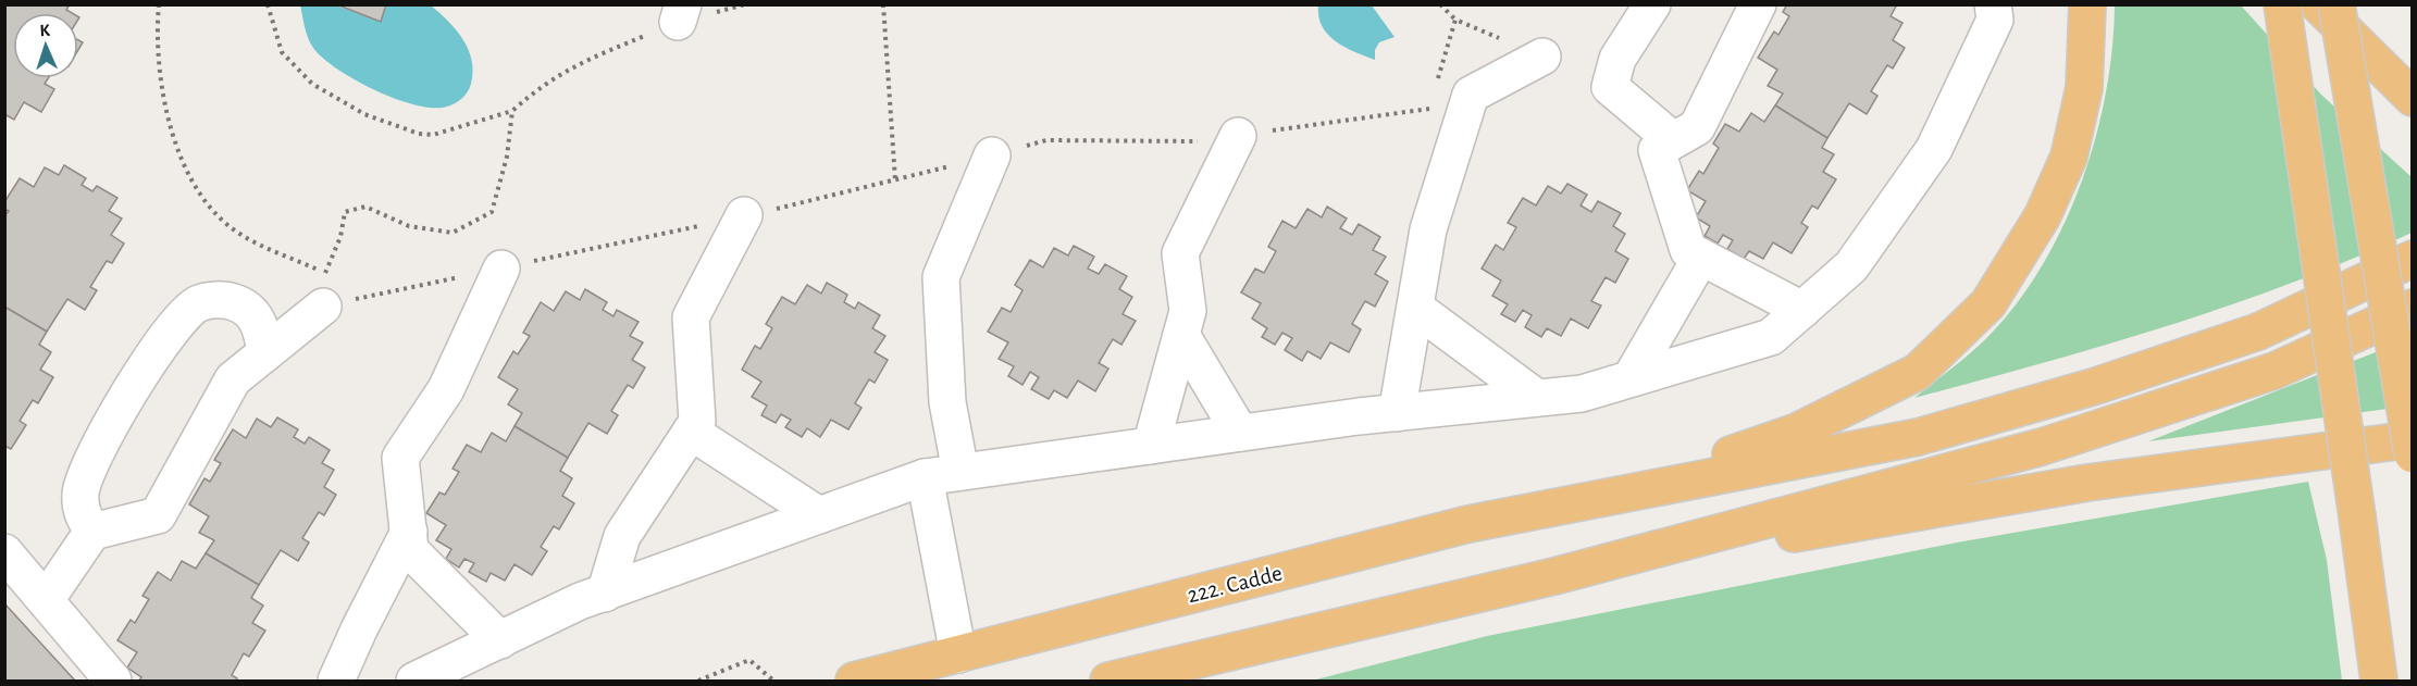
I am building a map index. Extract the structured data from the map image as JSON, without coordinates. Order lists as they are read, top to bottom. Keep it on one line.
{"streets":{"main road":["222. Cadde"]},"north":"top"}
